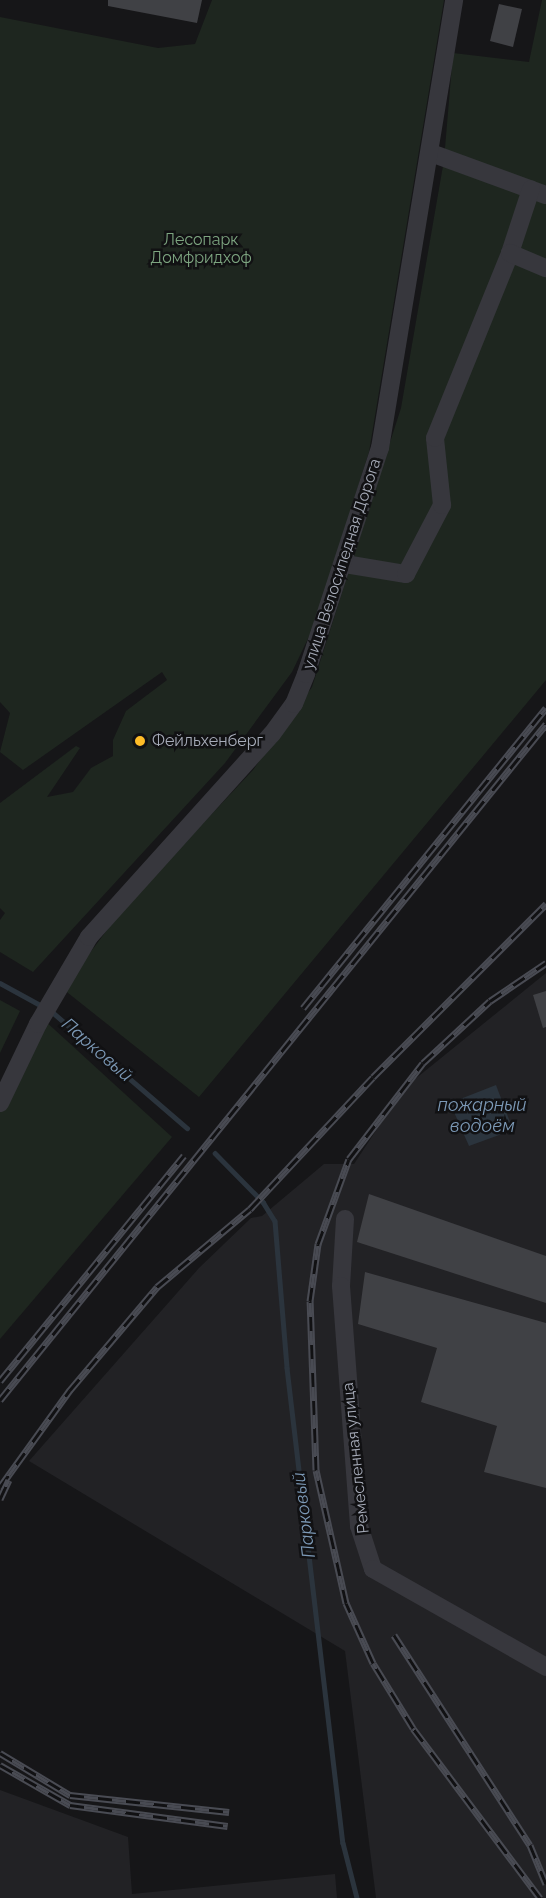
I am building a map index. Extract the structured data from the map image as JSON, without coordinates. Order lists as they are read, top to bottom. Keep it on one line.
{"streets":{"street":["улица Велосипедная Дорога","Ремесленная улица"]},"water":["Парковый","пожарный водоём"],"parks":["Лесопарк Домфридхоф"],"places":["Фейльхенберг"]}
